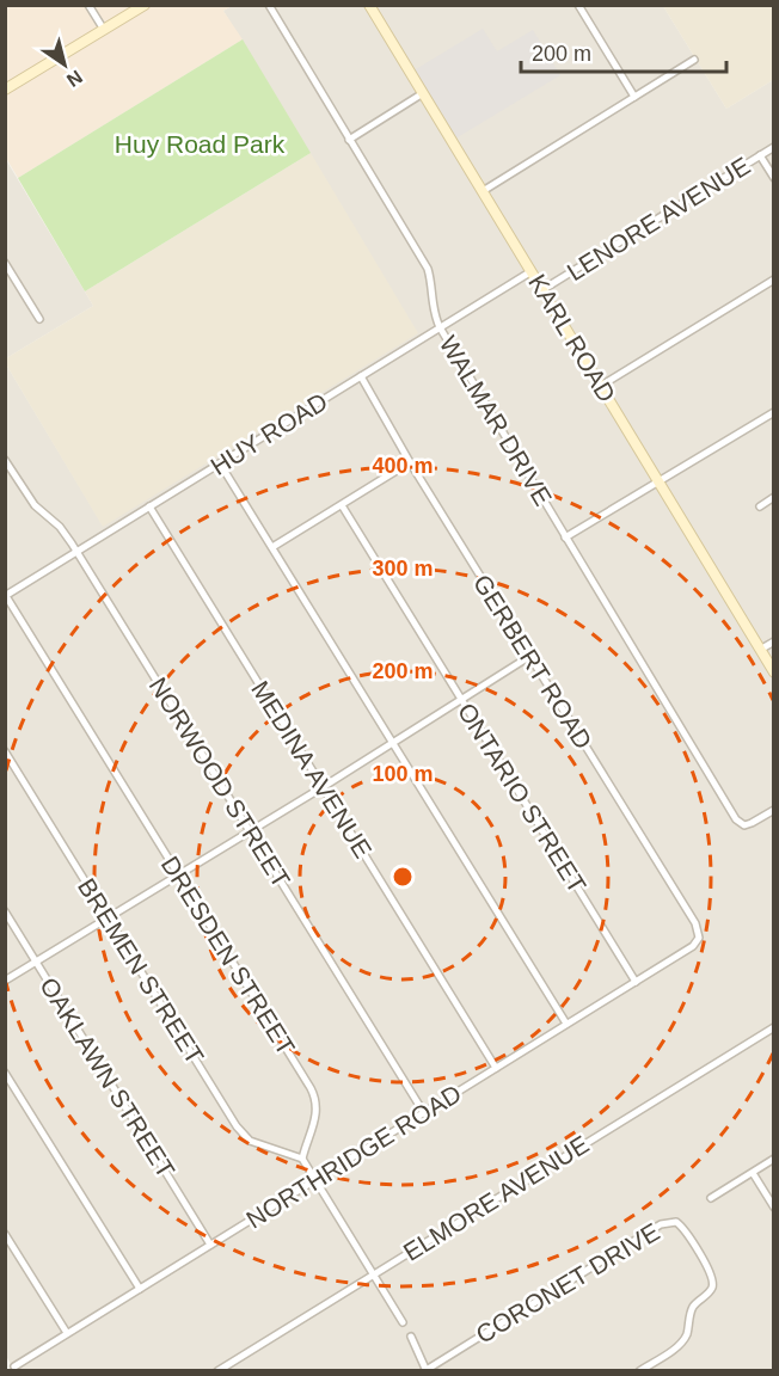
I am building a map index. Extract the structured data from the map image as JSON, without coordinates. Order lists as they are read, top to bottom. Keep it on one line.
{"streets":{"main road":["KARL ROAD"],"street":["LENORE AVENUE","WALMAR DRIVE","HUY ROAD","GERBERT ROAD","MEDINA AVENUE","NORWOOD STREET","ONTARIO STREET","DRESDEN STREET","BREMEN STREET","OAKLAWN STREET","NORTHRIDGE ROAD","ELMORE AVENUE","CORONET DRIVE"]},"crossings":[["LENORE AVENUE","KARL ROAD"],["KARL ROAD","HUY ROAD"],["WALMAR DRIVE","HUY ROAD"],["HUY ROAD","GERBERT ROAD"],["HUY ROAD","MEDINA AVENUE"],["HUY ROAD","NORWOOD STREET"],["HUY ROAD","DRESDEN STREET"],["GERBERT ROAD","NORTHRIDGE ROAD"],["MEDINA AVENUE","NORTHRIDGE ROAD"],["NORWOOD STREET","NORTHRIDGE ROAD"],["ONTARIO STREET","NORTHRIDGE ROAD"],["DRESDEN STREET","BREMEN STREET"],["OAKLAWN STREET","NORTHRIDGE ROAD"]],"parks":["Huy Road Park"],"scale_bar":"200 m","north":"bottom right","rings":["400 m","300 m","200 m","100 m"]}
